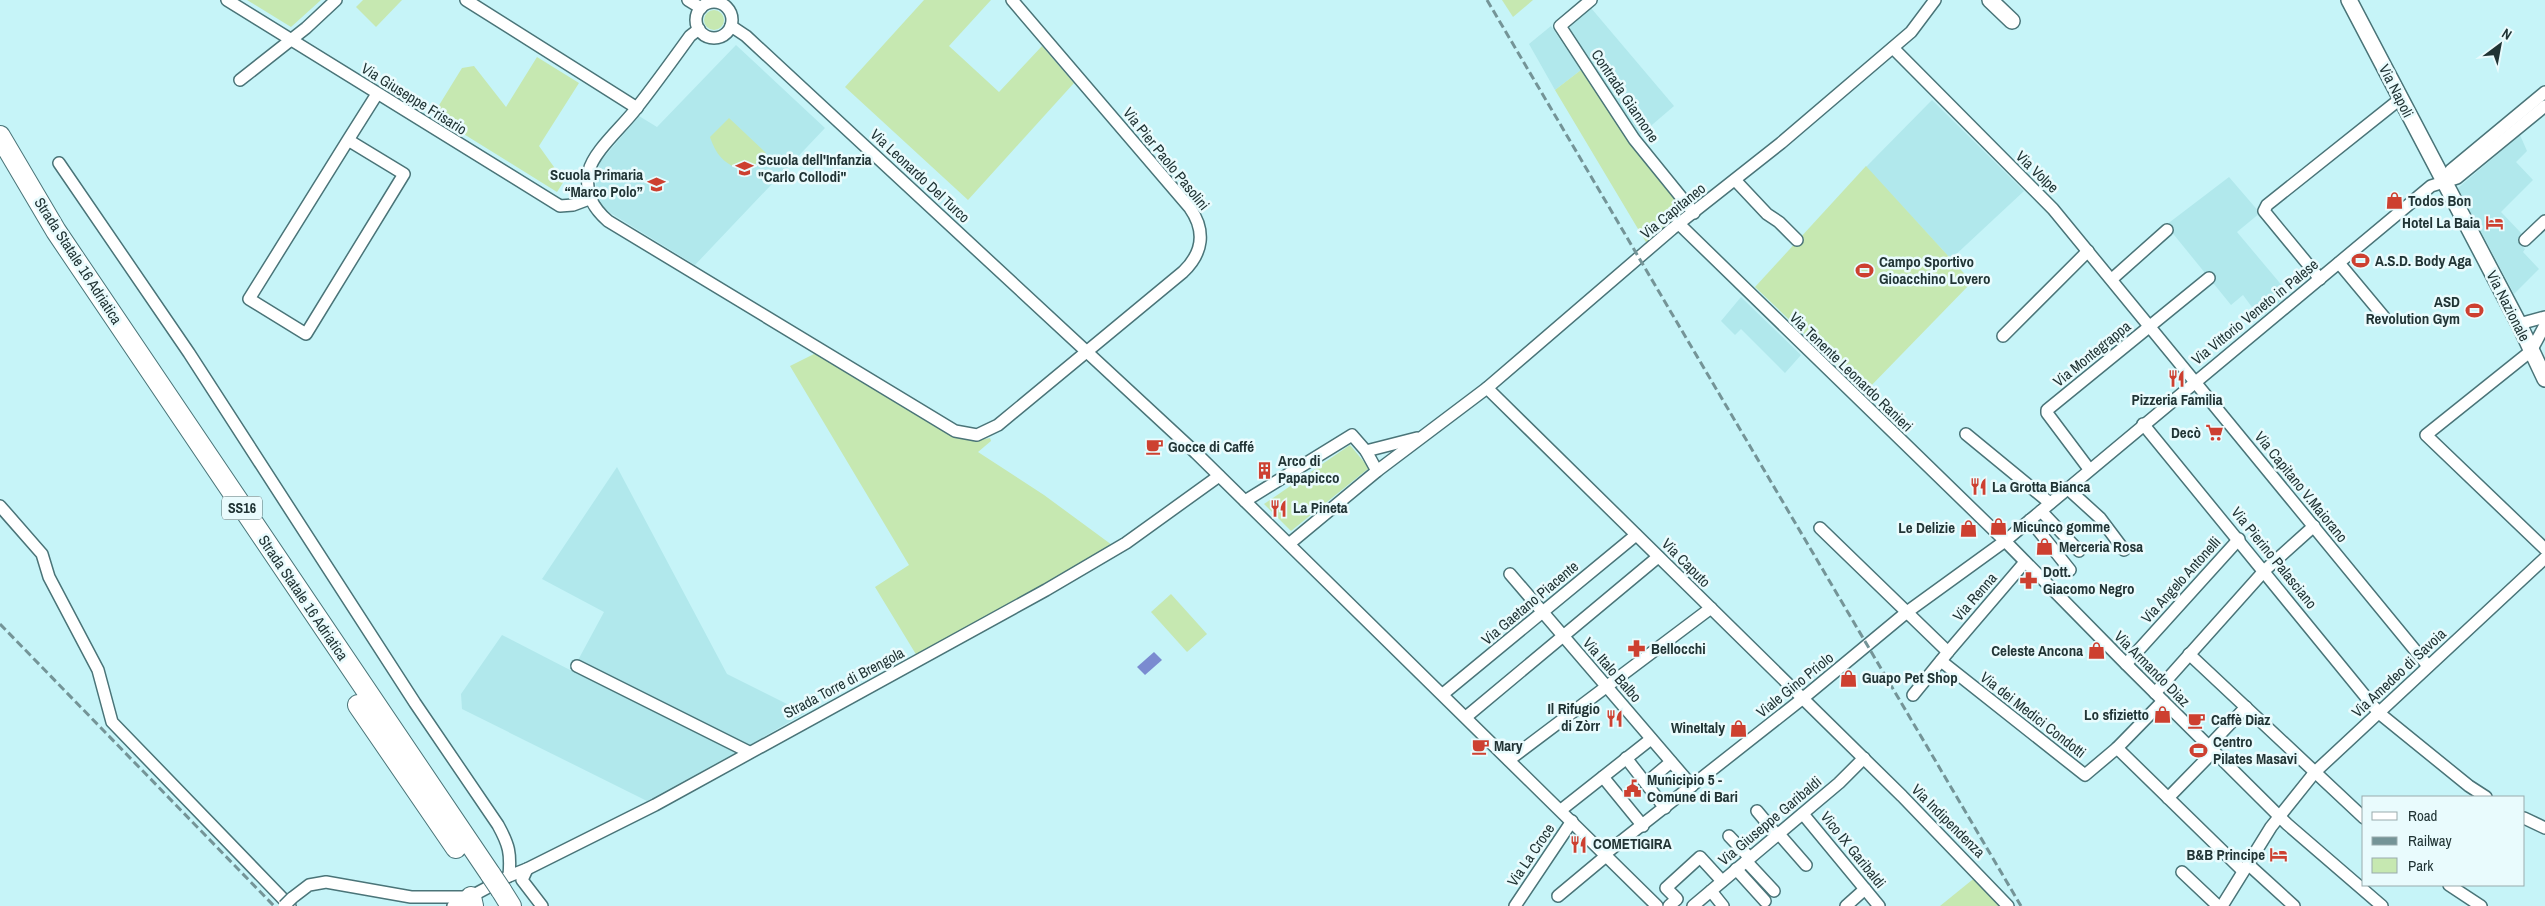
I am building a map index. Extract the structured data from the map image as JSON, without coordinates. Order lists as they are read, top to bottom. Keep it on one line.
{"streets":{"highway":["Strada Statale 16 Adriatica","SS16"],"street":["Via Napoli","Contrada Giannone","Via Giuseppe Frisario","Via Pier Paolo Pasolini","Via Volpe","Via Leonardo Del Turco","Via Capitaneo","Via Nazionale","Via Vittorio Veneto in Palese","Via Montegrappa","Via Tenente Leonardo Ranieri","Via Capitano V.Maiorano","Via Pierino Palasciano","Via Caputo","Via Angelo Antonelli","Via Renna","Via Gaetano Piacente","Via Armando Diaz","Via Italo Balbo","Via Amedeo di Savoia","Strada Torre di Brengola","Viale Gino Priolo","Via dei Medici Condotti","Via Giuseppe Garibaldi","Via Indipendenza","Vico IX Garibaldi","Via La Croce"]},"crossings":[["Via Napoli","Via Nazionale"],["Via Napoli","Via Vittorio Veneto in Palese"],["Contrada Giannone","Via Capitaneo"],["Via Giuseppe Frisario","Via Pier Paolo Pasolini"],["Via Pier Paolo Pasolini","Via Leonardo Del Turco"],["Via Volpe","Via Capitaneo"],["Via Volpe","Via Montegrappa"],["Via Volpe","Via Capitano V.Maiorano"],["Via Leonardo Del Turco","Via Capitaneo"],["Via Leonardo Del Turco","Via Gaetano Piacente"],["Via Leonardo Del Turco","Strada Torre di Brengola"],["Via Leonardo Del Turco","Viale Gino Priolo"],["Via Leonardo Del Turco","Via La Croce"],["Via Capitaneo","Via Tenente Leonardo Ranieri"],["Via Capitaneo","Via Caputo"],["Strada Statale 16 Adriatica","Strada Torre di Brengola"],["Via Nazionale","Via Vittorio Veneto in Palese"],["Via Vittorio Veneto in Palese","Via Montegrappa"],["Via Vittorio Veneto in Palese","Via Capitano V.Maiorano"],["Via Vittorio Veneto in Palese","Via Pierino Palasciano"],["Via Vittorio Veneto in Palese","Viale Gino Priolo"],["Via Montegrappa","Via Capitano V.Maiorano"],["Via Tenente Leonardo Ranieri","Via Armando Diaz"],["Via Tenente Leonardo Ranieri","Viale Gino Priolo"],["Via Capitano V.Maiorano","Via Amedeo di Savoia"],["Via Capitano V.Maiorano","Via dei Medici Condotti"],["Via Pierino Palasciano","Via Angelo Antonelli"],["Via Pierino Palasciano","Via Amedeo di Savoia"],["Via Pierino Palasciano","Via dei Medici Condotti"],["Via Caputo","Via Gaetano Piacente"],["Via Caputo","Viale Gino Priolo"],["Via Caputo","Via Giuseppe Garibaldi"],["Via Caputo","Via Indipendenza"],["Via Angelo Antonelli","Via Armando Diaz"],["Via Renna","Via Armando Diaz"],["Via Renna","Via dei Medici Condotti"],["Via Gaetano Piacente","Via Italo Balbo"],["Via Armando Diaz","Via Amedeo di Savoia"],["Via Armando Diaz","Viale Gino Priolo"],["Via Armando Diaz","Via dei Medici Condotti"],["Via Italo Balbo","Viale Gino Priolo"],["Via Giuseppe Garibaldi","Via Indipendenza"],["Via Giuseppe Garibaldi","Vico IX Garibaldi"]],"places":{"school or university":["Scuola dell'Infanzia \"Carlo Collodi\"","Scuola Primaria “Marco Polo”"],"shop":["Todos Bon","Micunco gomme","Le Delizie","Merceria Rosa","Celeste Ancona","Guapo Pet Shop","Lo sfizietto","WineItaly"],"hotel":["Hotel La Baia","B&B Principe"],"sports":["A.S.D. Body Aga","Campo Sportivo Gioacchino Lovero","ASD Revolution Gym","Centro Pilates Masavi"],"restaurant":["Pizzeria Familia","La Grotta Bianca","La Pineta","Il Rifugio di Zòrr","COMETIGIRA"],"supermarket":["Decò"],"cafe":["Gocce di Caffé","Caffè Diaz","Mary"],"building":["Arco di Papapicco"],"pharmacy":["Dott. Giacomo Negro","Bellocchi"],"public building":["Municipio 5 - Comune di Bari"]},"legend":["Road","Railway","Park"],"north":"top right"}
